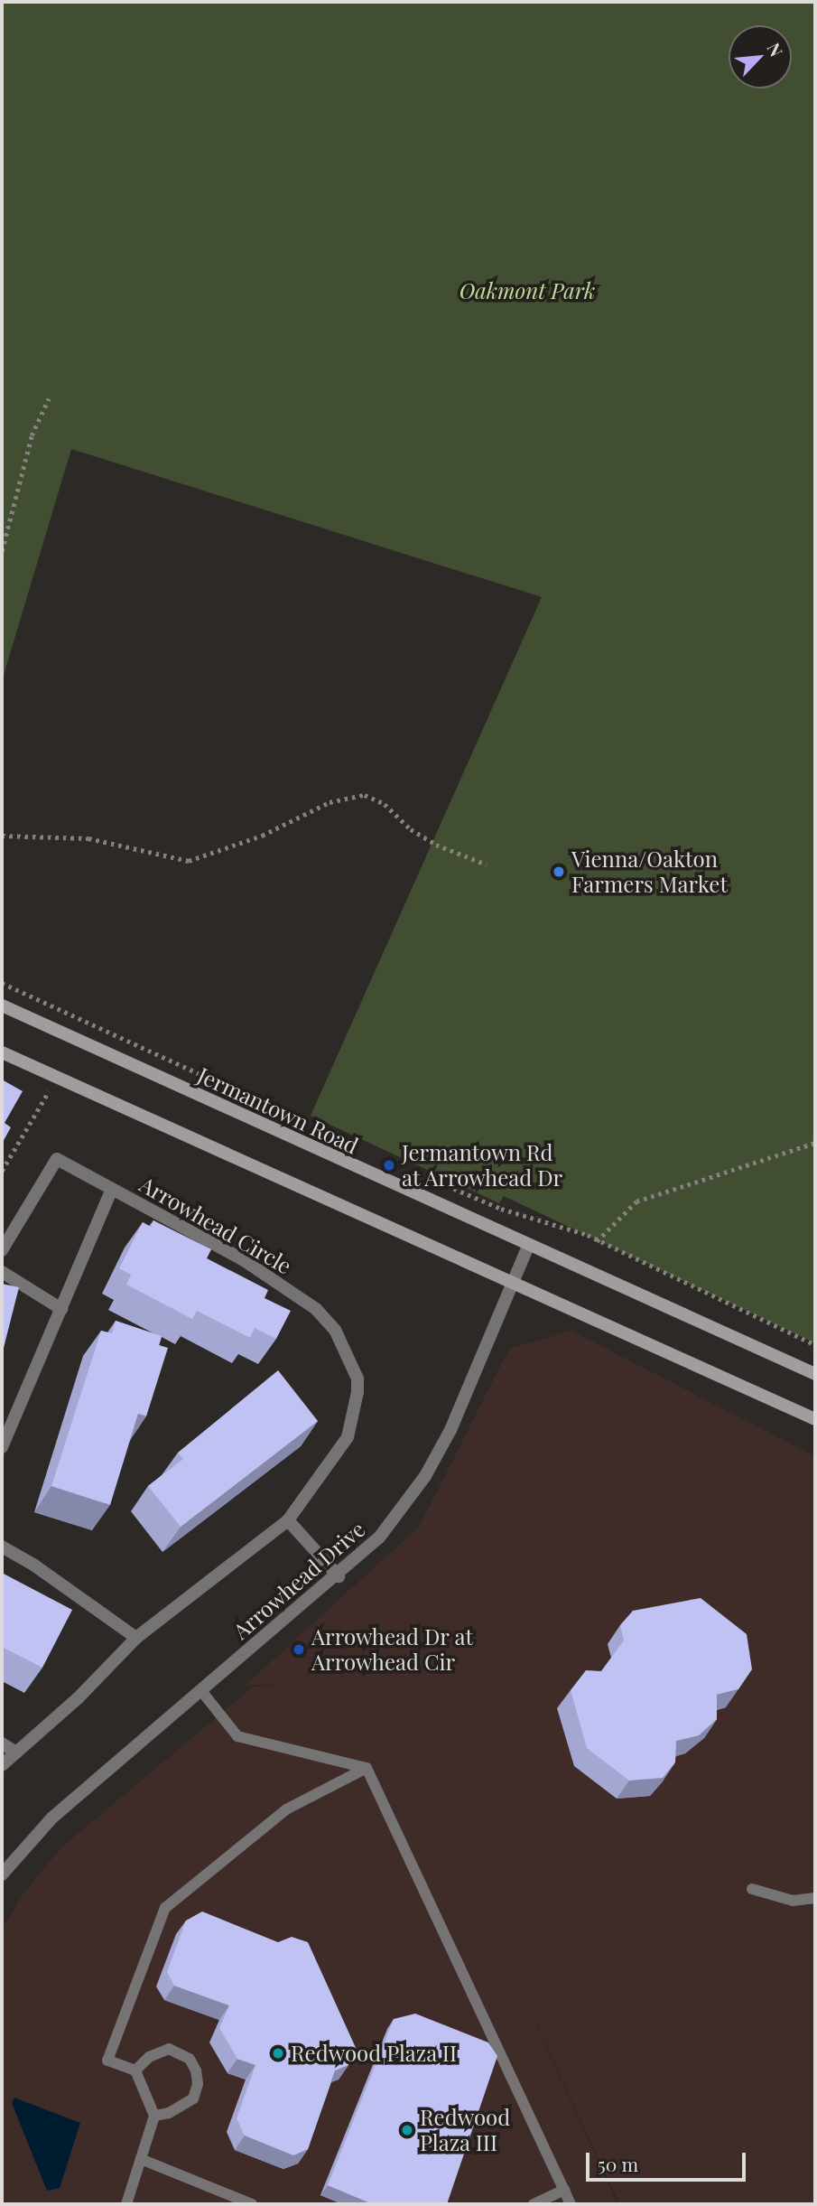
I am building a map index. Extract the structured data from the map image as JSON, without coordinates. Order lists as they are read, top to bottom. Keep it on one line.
{"streets":{"main road":["Jermantown Road"],"street":["Arrowhead Circle","Arrowhead Drive"]},"crossings":[["Jermantown Road","Arrowhead Drive"]],"parks":["Oakmont Park"],"places":["Vienna/Oakton Farmers Market","Jermantown Rd at Arrowhead Dr","Arrowhead Dr at Arrowhead Cir","Redwood Plaza II","Redwood Plaza III"],"scale_bar":"50 m","north":"top right"}
